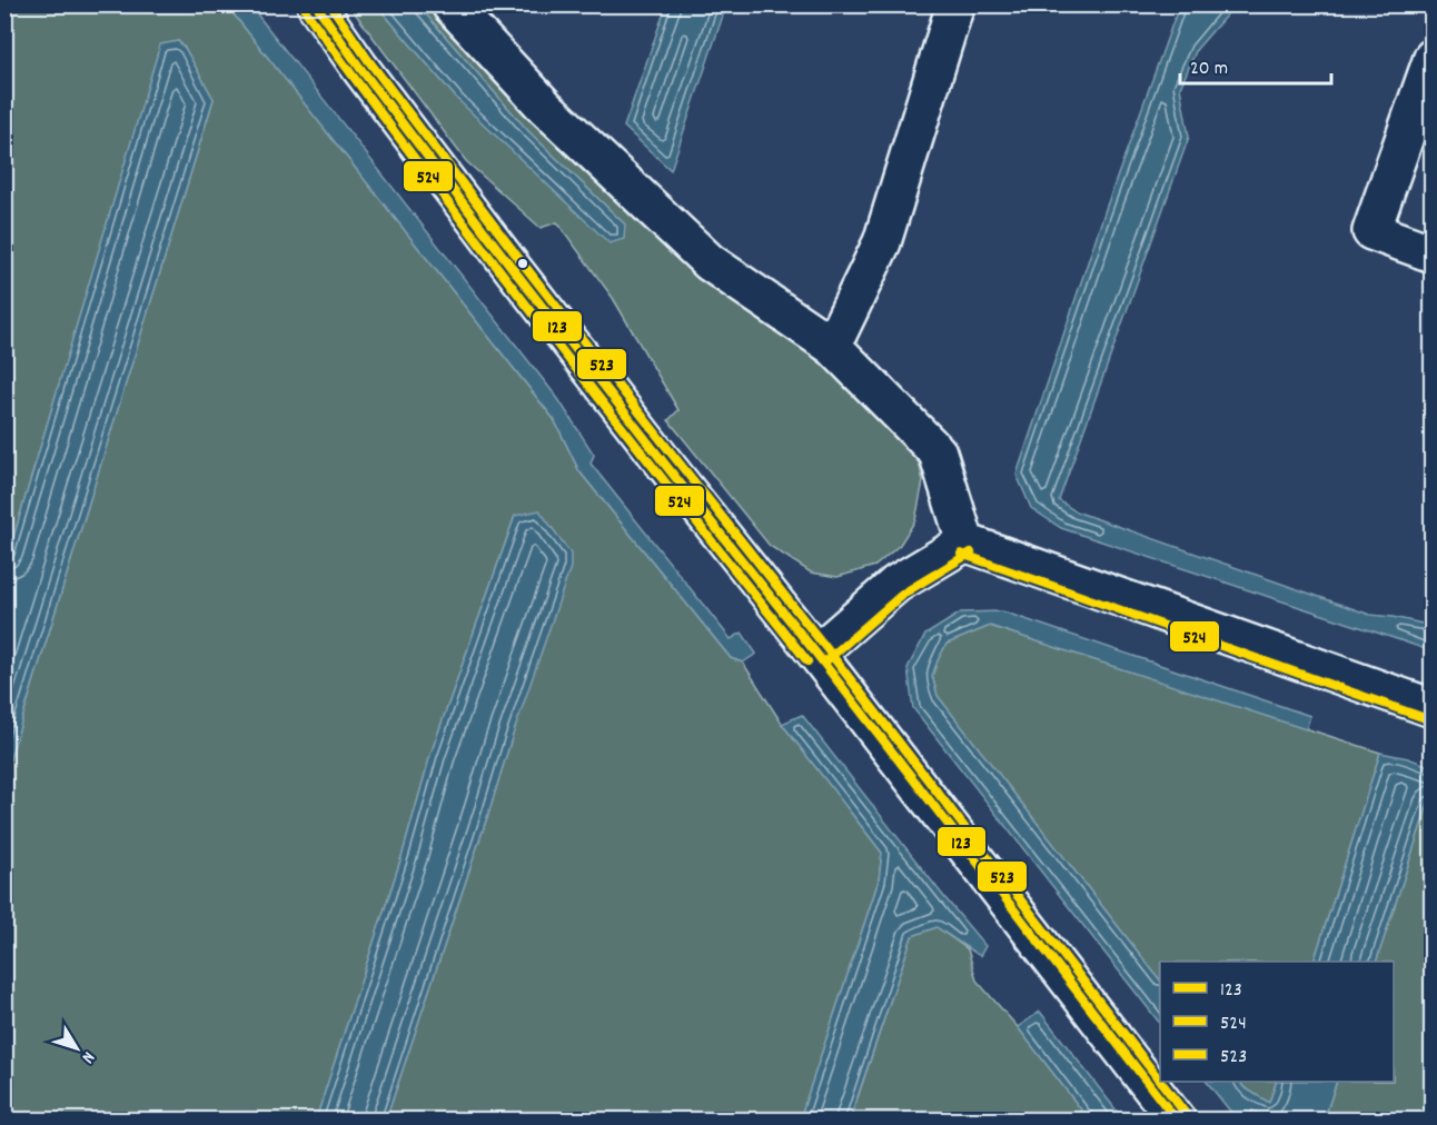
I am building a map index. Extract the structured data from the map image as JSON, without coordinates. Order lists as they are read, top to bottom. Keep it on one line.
{"lines":["transit line 123","transit line 523","transit line 524"],"legend":["123","524","523"],"scale_bar":"20 m","north":"bottom right"}
